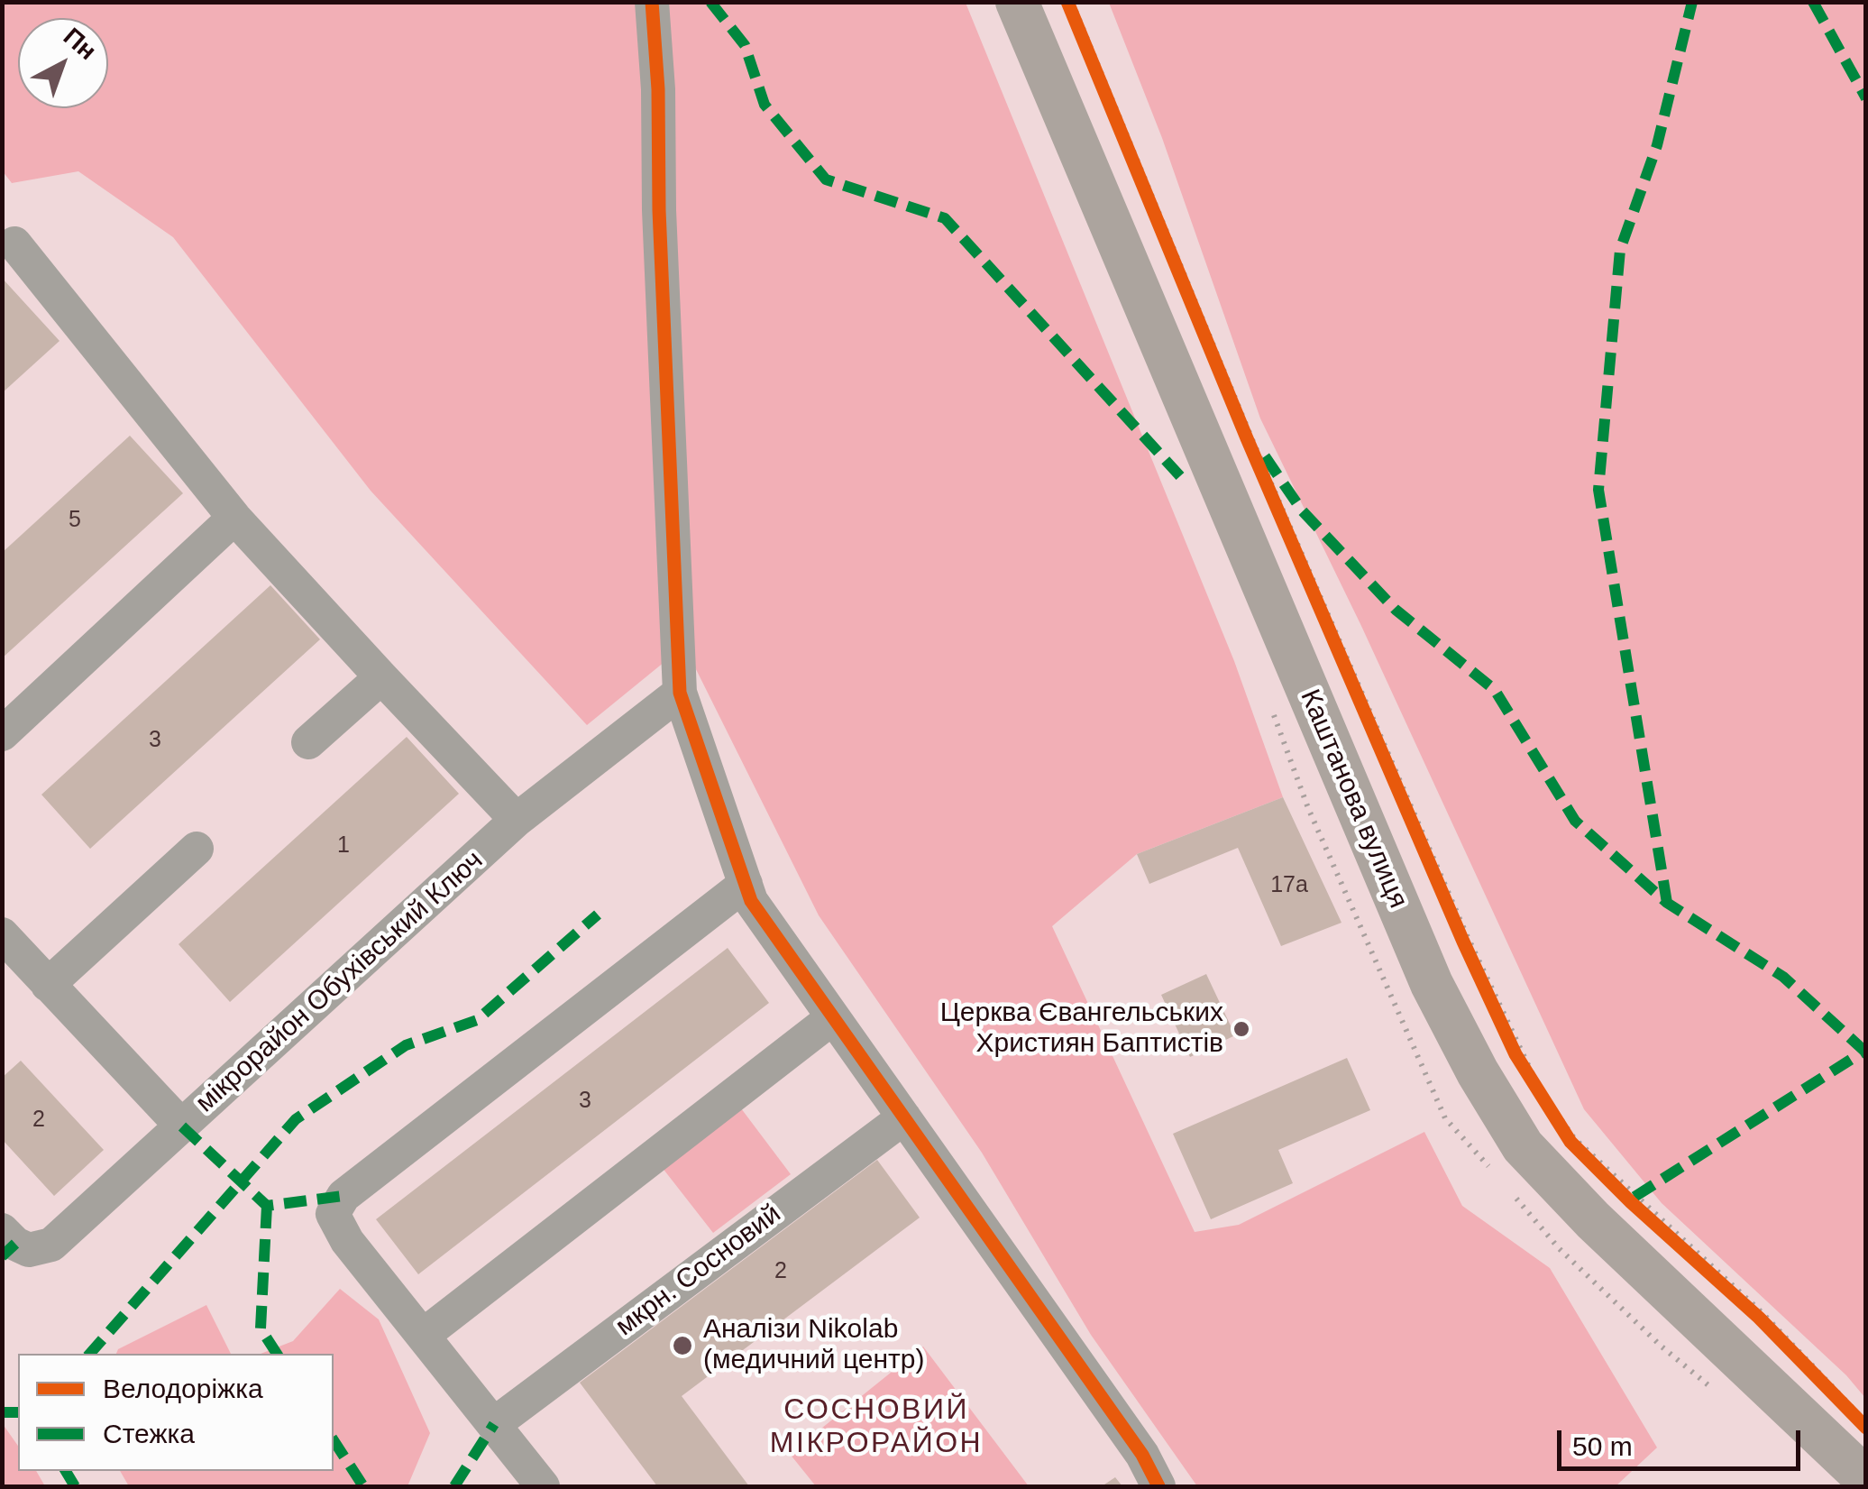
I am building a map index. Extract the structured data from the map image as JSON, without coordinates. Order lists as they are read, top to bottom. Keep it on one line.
{"streets":{"main road":["Каштанова вулиця"],"street":["мікрорайон Обухівський Ключ","мкрн. Сосновий"]},"districts":["СОСНОВИЙ МІКРОРАЙОН"],"places":["Церква Євангельських Християн Баптистів","Аналiзи Nikolab (медичний центр)"],"house_numbers":["5","3","1","17а","3","2","2"],"legend":["Велодоріжка","Стежка"],"scale_bar":"50 m","north":"top right"}
